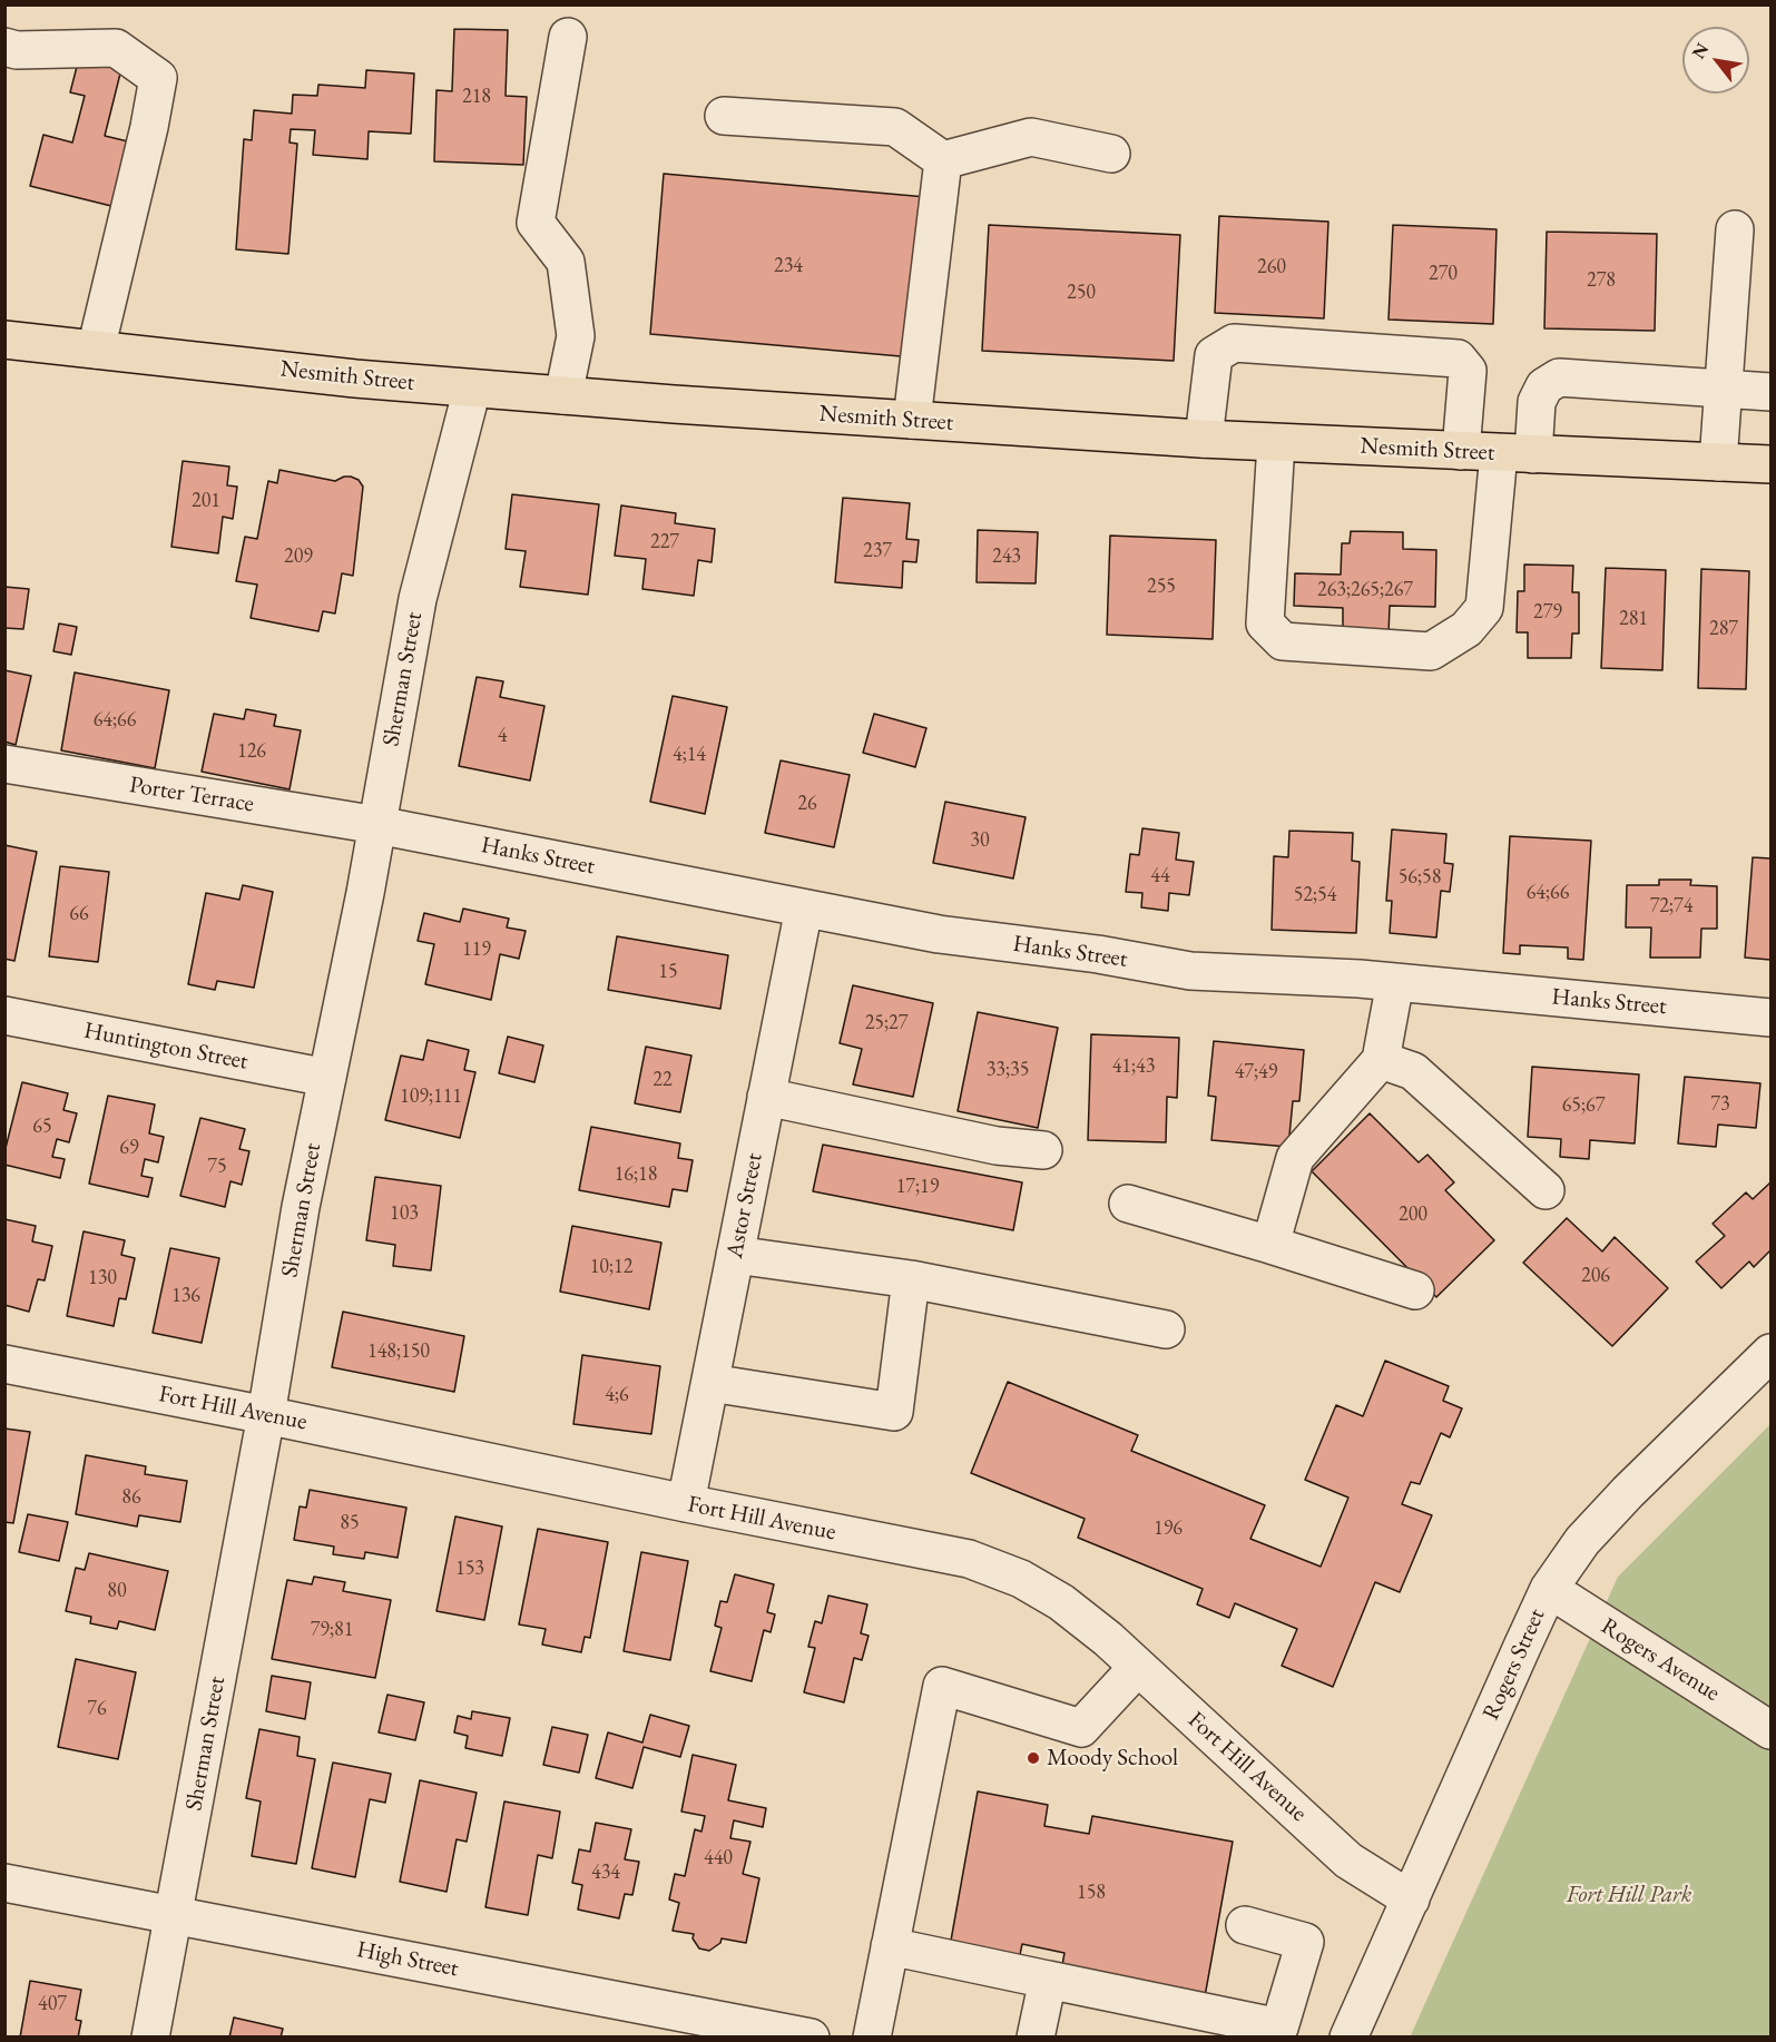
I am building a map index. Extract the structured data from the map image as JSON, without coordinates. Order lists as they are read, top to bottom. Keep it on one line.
{"streets":{"main road":["Nesmith Street"],"street":["Sherman Street","Porter Terrace","Hanks Street","Huntington Street","Astor Street","Fort Hill Avenue","Rogers Avenue","Rogers Street","High Street"]},"crossings":[["Nesmith Street","Sherman Street"],["Sherman Street","Porter Terrace"],["Sherman Street","Hanks Street"],["Sherman Street","Huntington Street"],["Sherman Street","Fort Hill Avenue"],["Sherman Street","High Street"],["Porter Terrace","Hanks Street"],["Hanks Street","Astor Street"],["Astor Street","Fort Hill Avenue"],["Fort Hill Avenue","Rogers Street"],["Rogers Avenue","Rogers Street"]],"parks":["Fort Hill Park"],"places":["Moody School"],"house_numbers":["218","234","260","270","278","250","201","227","237","209","243","255","263;265;267","279","281","287","64;66","4","126","4;14","26","30","44","56;58","64;66","52;54","72;74","66","119","15","25;27","41;43","33;35","47;49","22","109;111","73","65;67","65","69","75","16;18","17;19","103","200","10;12","206","130","136","148;150","4;6","86","85","196","153","80","79;81","76","440","434","158","407"],"north":"top left"}
